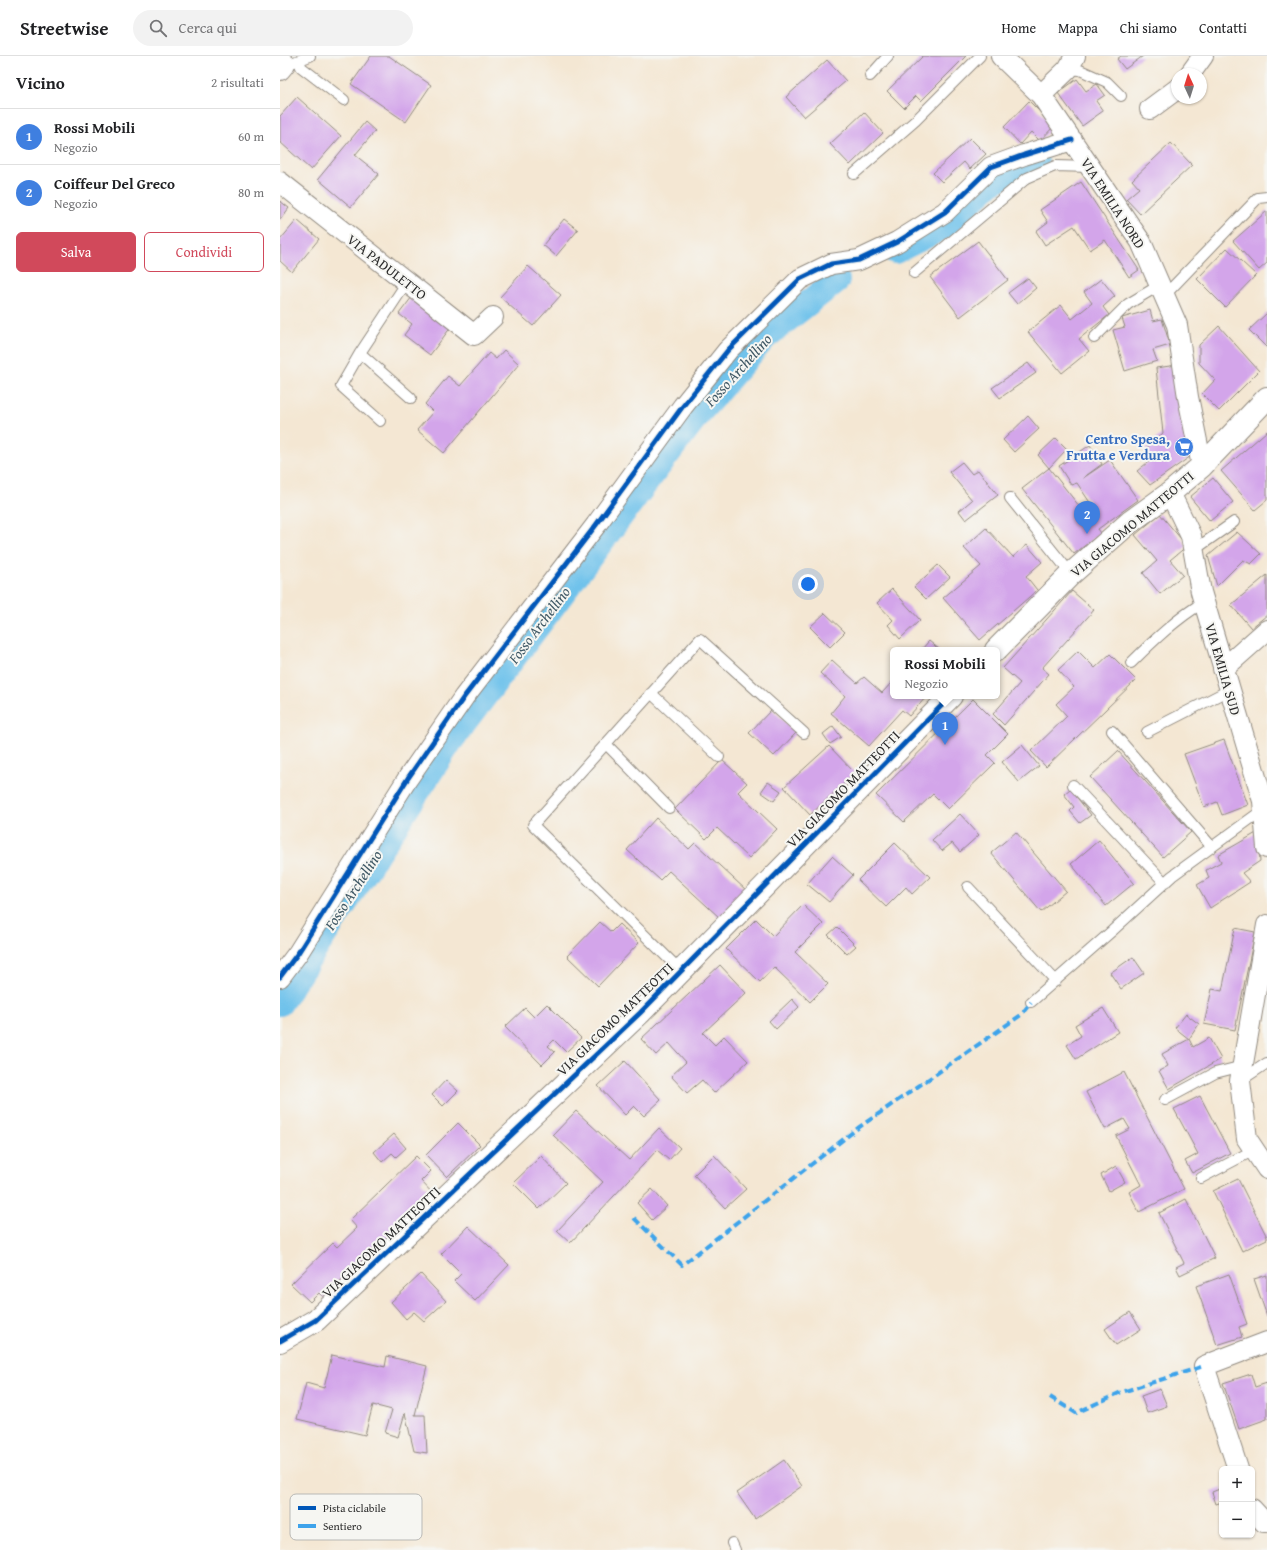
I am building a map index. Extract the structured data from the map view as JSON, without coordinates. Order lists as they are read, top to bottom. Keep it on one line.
{"streets":{"street":["VIA EMILIA NORD","VIA PADULETTO","VIA GIACOMO MATTEOTTI","VIA EMILIA SUD"]},"crossings":[["VIA EMILIA NORD","VIA GIACOMO MATTEOTTI"],["VIA GIACOMO MATTEOTTI","VIA EMILIA SUD"]],"water":["Fosso Archellino"],"places":{"supermarket":["Centro Spesa, Frutta e Verdura"]},"legend":["Pista ciclabile","Sentiero"],"north":"top","page":{"header":"Streetwise","search":"Cerca qui","nav":["Home","Mappa","Chi siamo","Contatti"],"heading":["Vicino","2 risultati"],"list":[{"mark":"1","name":"Rossi Mobili","note":"Negozio","value":"60 m"},{"mark":"2","name":"Coiffeur Del Greco","note":"Negozio","value":"80 m"}],"buttons":["Salva","Condividi"],"pins":["2","1"],"popup":["Rossi Mobili","Negozio"],"map_buttons":["+","−"]}}
